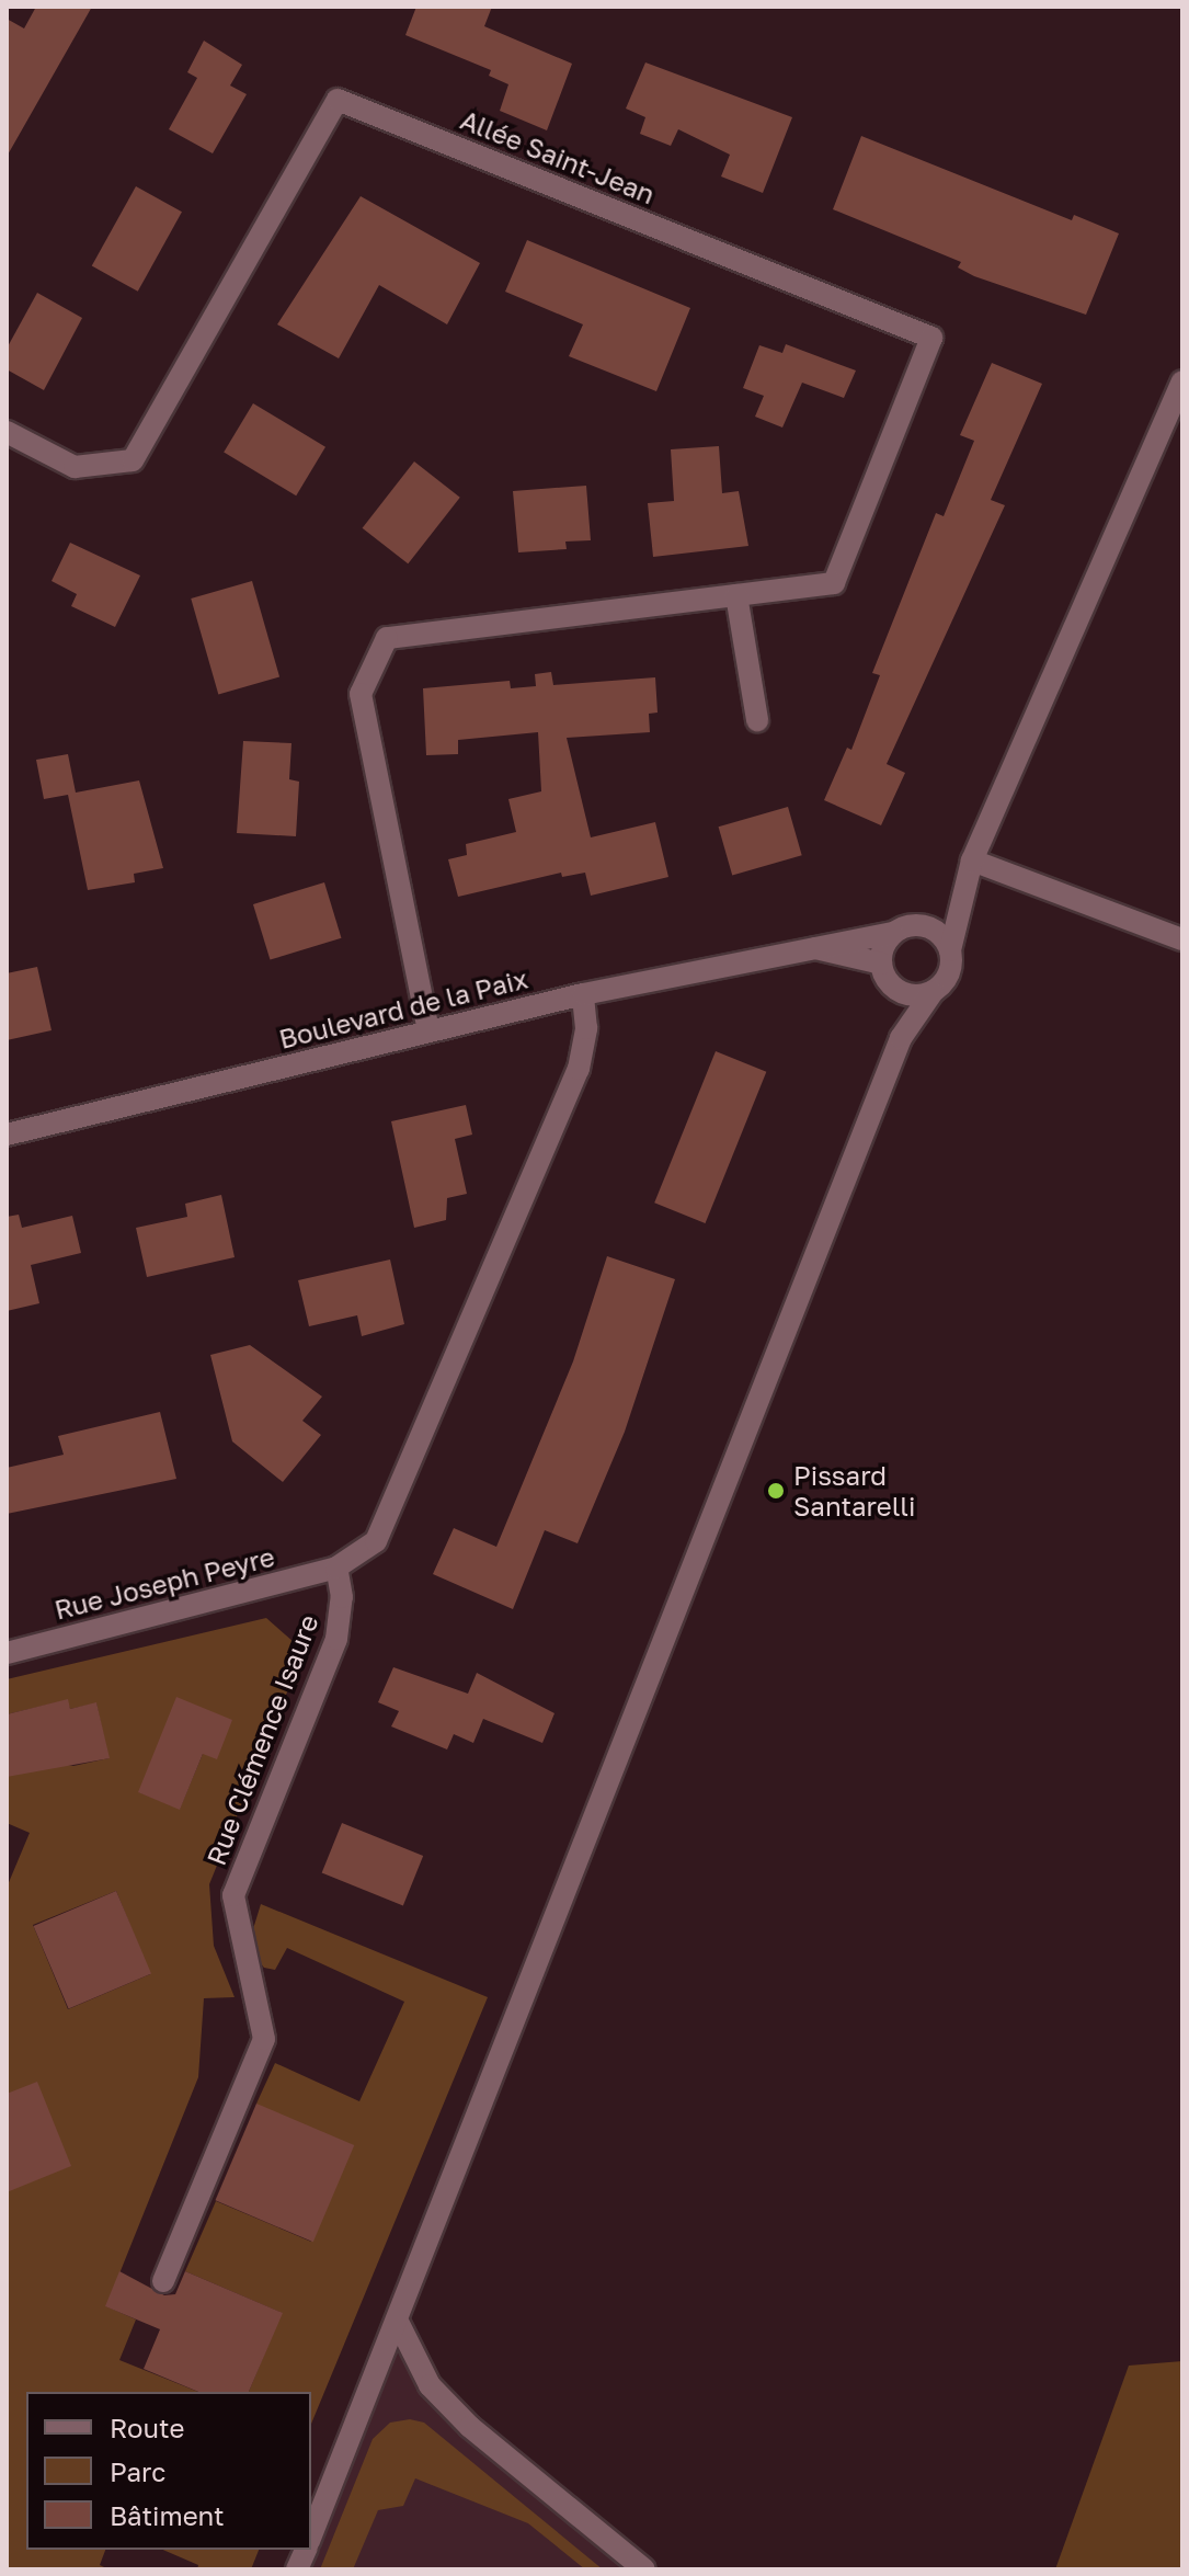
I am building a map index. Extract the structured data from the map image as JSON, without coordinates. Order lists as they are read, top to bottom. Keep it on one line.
{"streets":{"street":["Allée Saint-Jean","Boulevard de la Paix","Rue Joseph Peyre","Rue Clémence Isaure"]},"crossings":[["Allée Saint-Jean","Boulevard de la Paix"],["Rue Joseph Peyre","Rue Clémence Isaure"]],"places":["Pissard Santarelli"],"legend":["Route","Parc","Bâtiment"]}
